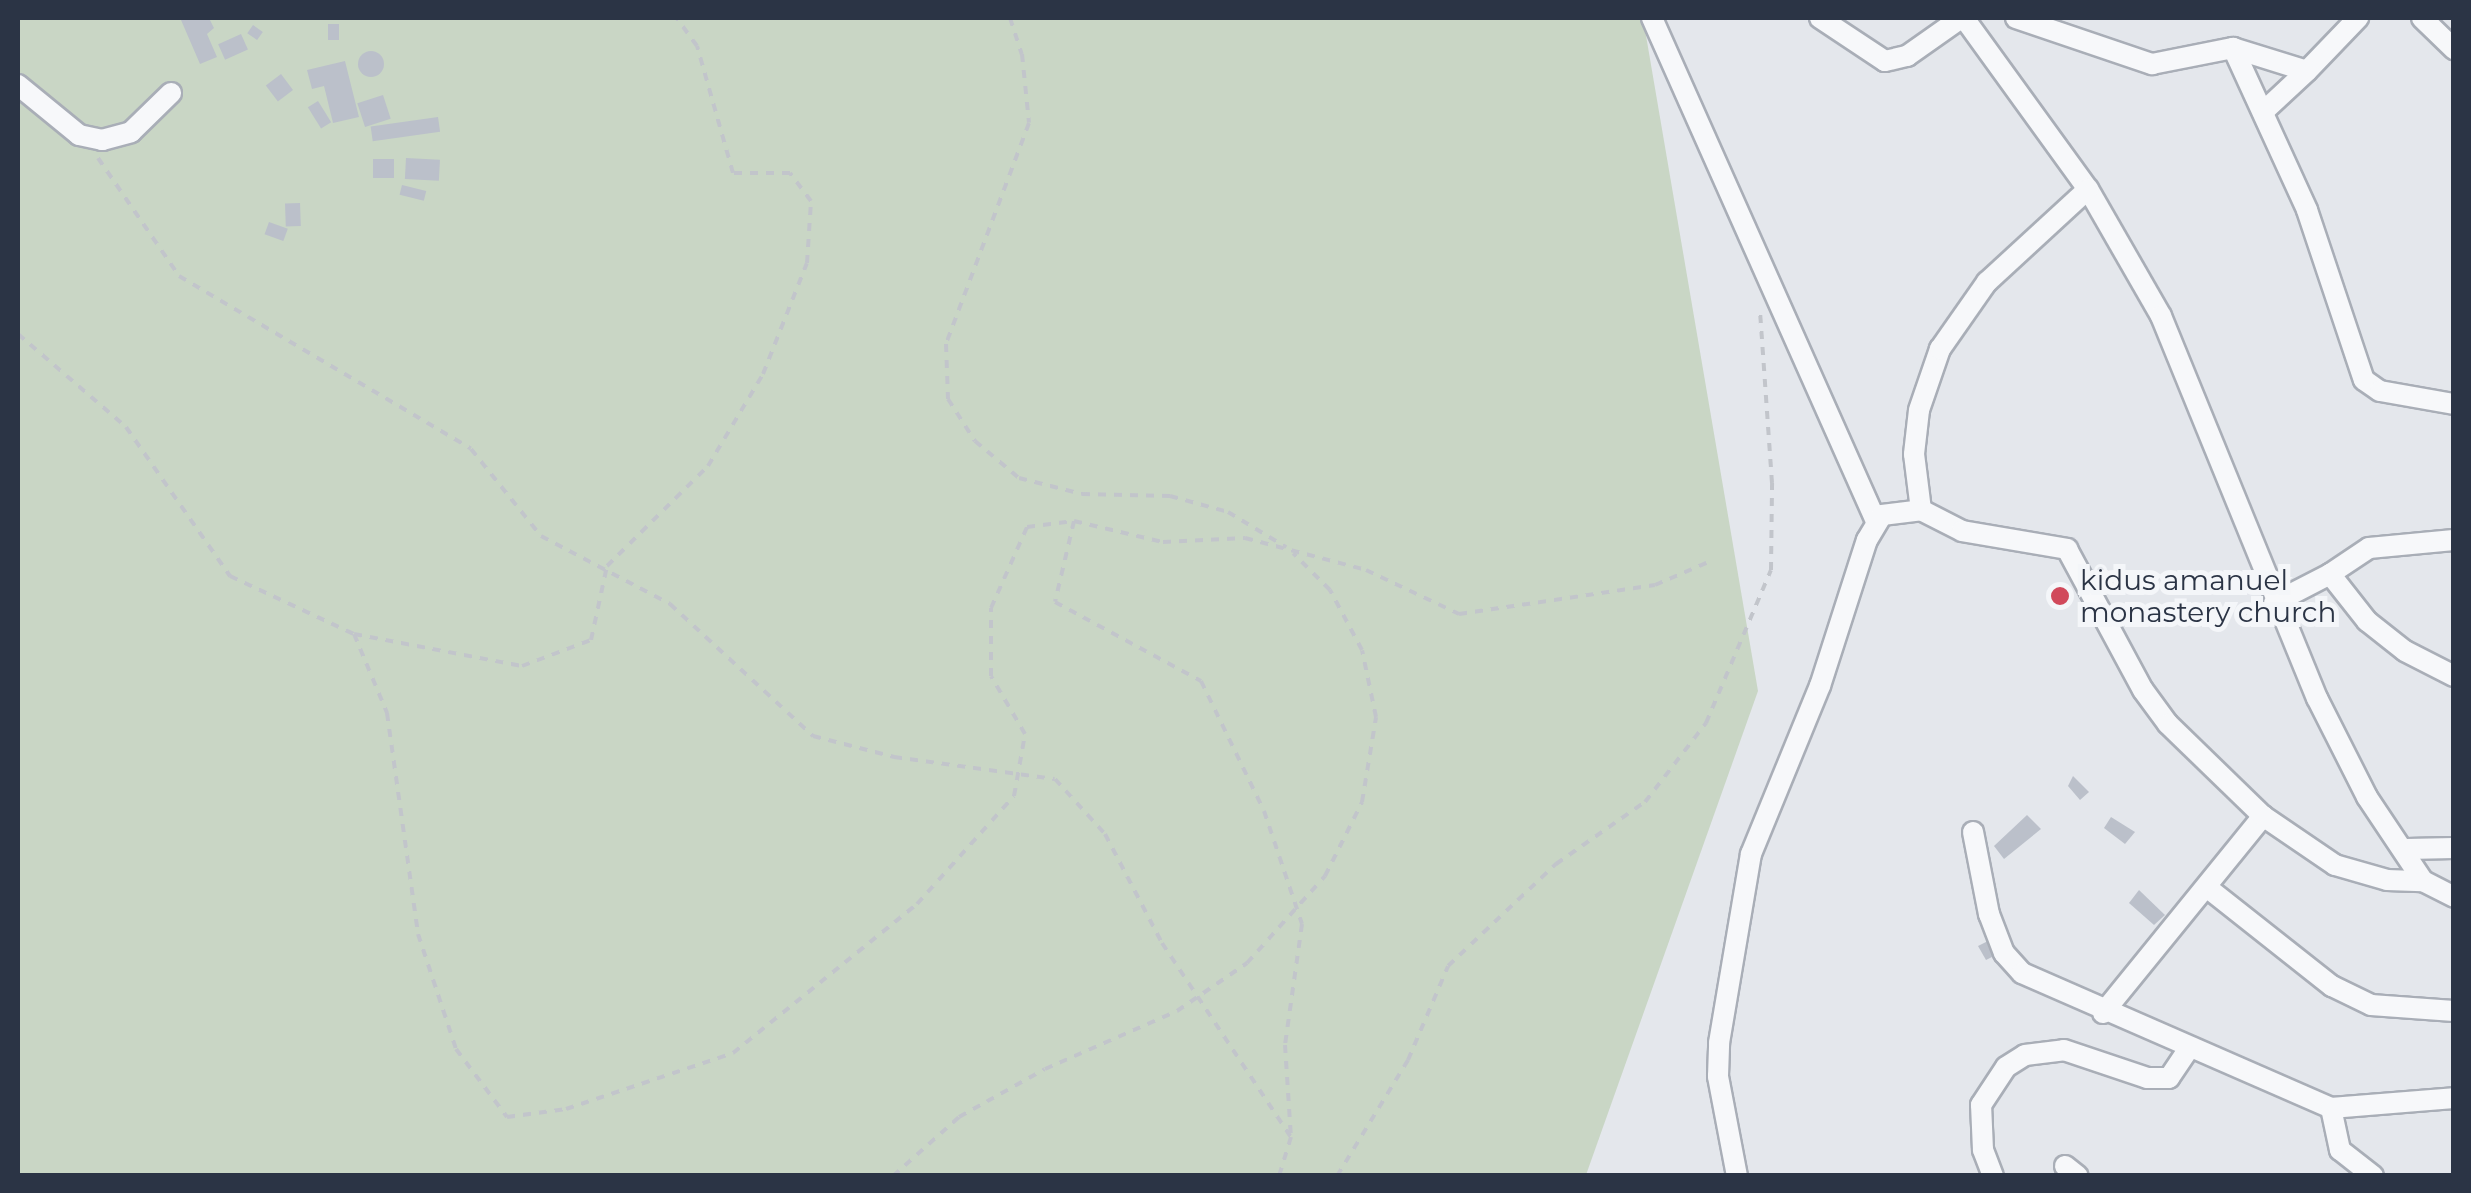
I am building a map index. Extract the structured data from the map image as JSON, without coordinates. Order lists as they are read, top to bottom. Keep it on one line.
{"places":["kidus amanuel monastery church"]}
